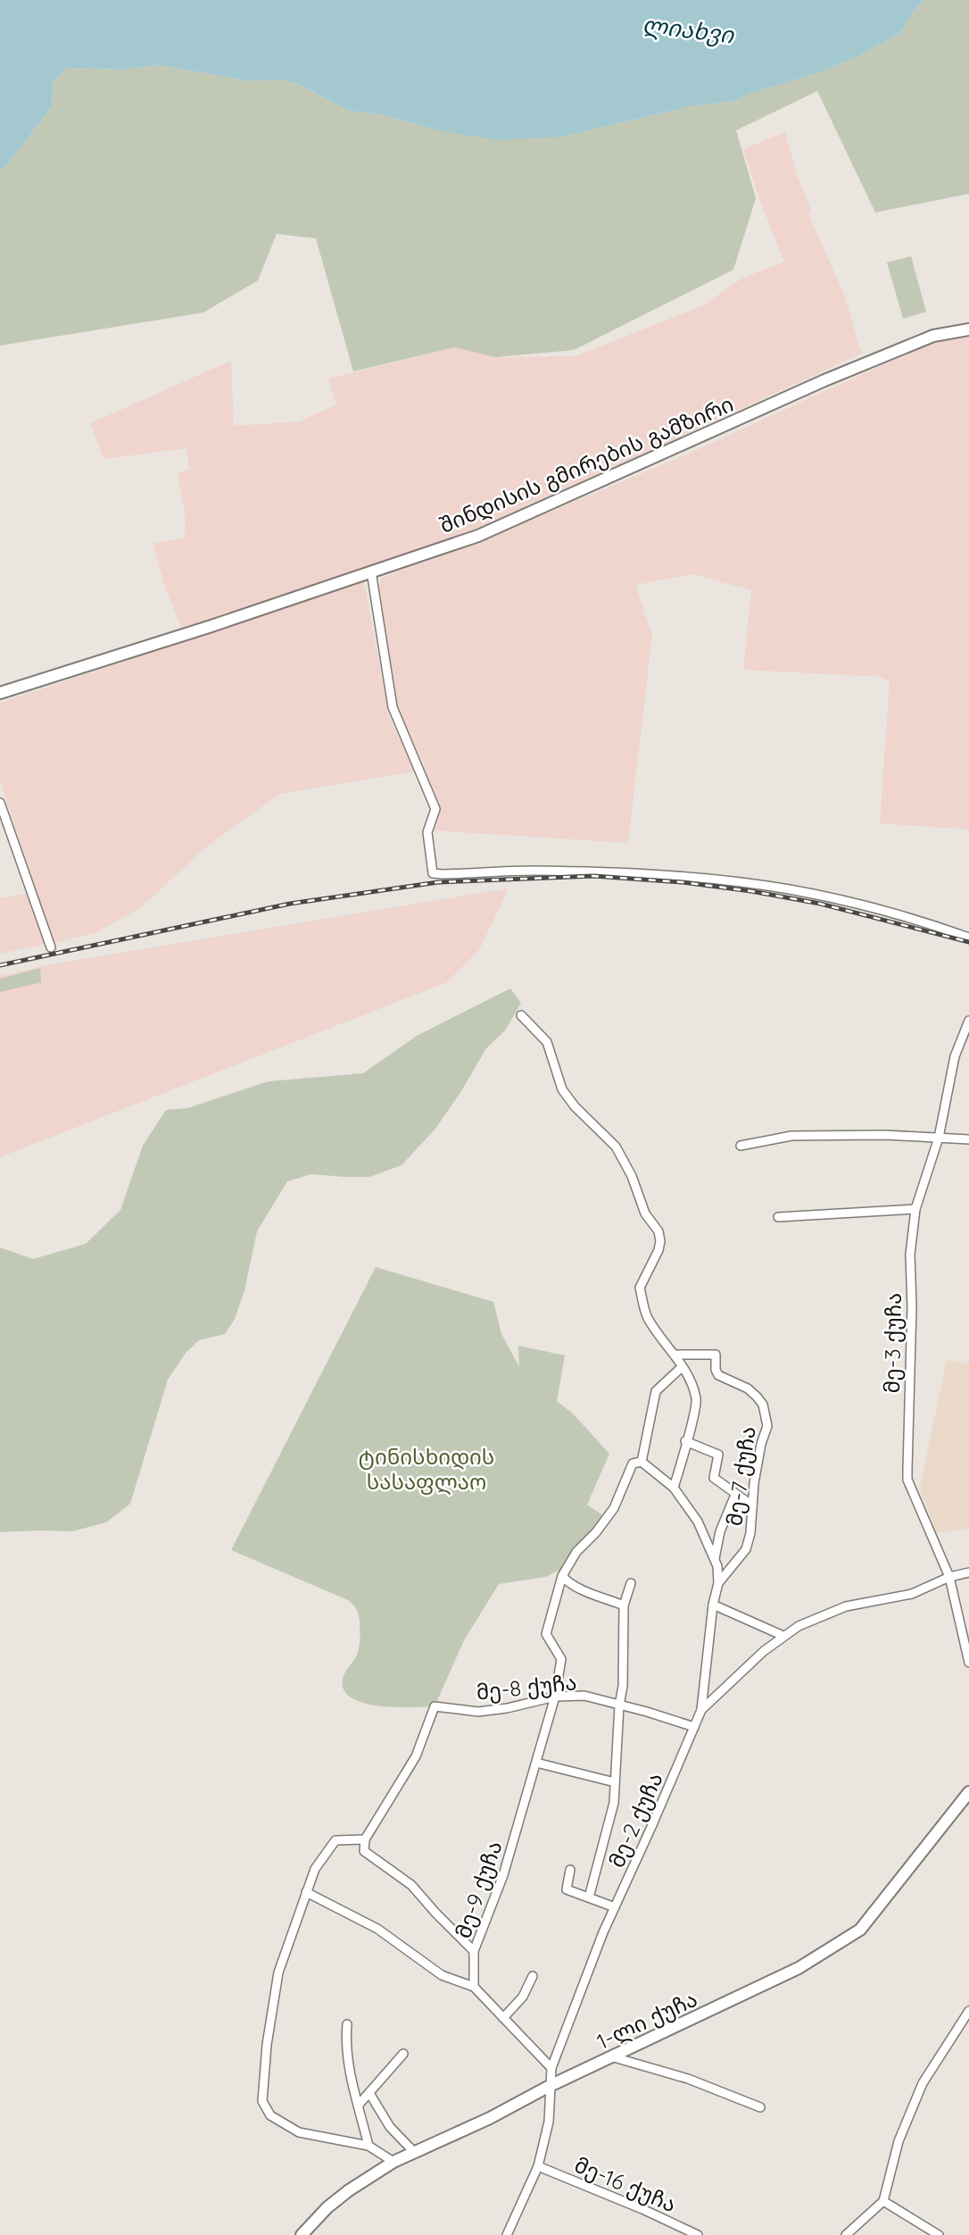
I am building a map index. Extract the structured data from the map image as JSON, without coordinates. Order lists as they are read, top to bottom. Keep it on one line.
{"streets":{"main road":["შინდისის გმირების გამზირი","1-ლი ქუჩა"],"street":["მე-3 ქუჩა","მე-7 ქუჩა","მე-8 ქუჩა","მე-2 ქუჩა","მე-9 ქუჩა","მე-16 ქუჩა"]},"crossings":[["მე-3 ქუჩა","მე-2 ქუჩა"],["მე-8 ქუჩა","მე-2 ქუჩა"],["მე-8 ქუჩა","მე-9 ქუჩა"],["მე-2 ქუჩა","1-ლი ქუჩა"],["მე-2 ქუჩა","მე-16 ქუჩა"]],"water":["ლიახვი"],"parks":["ტინისხიდის სასაფლაო"]}
